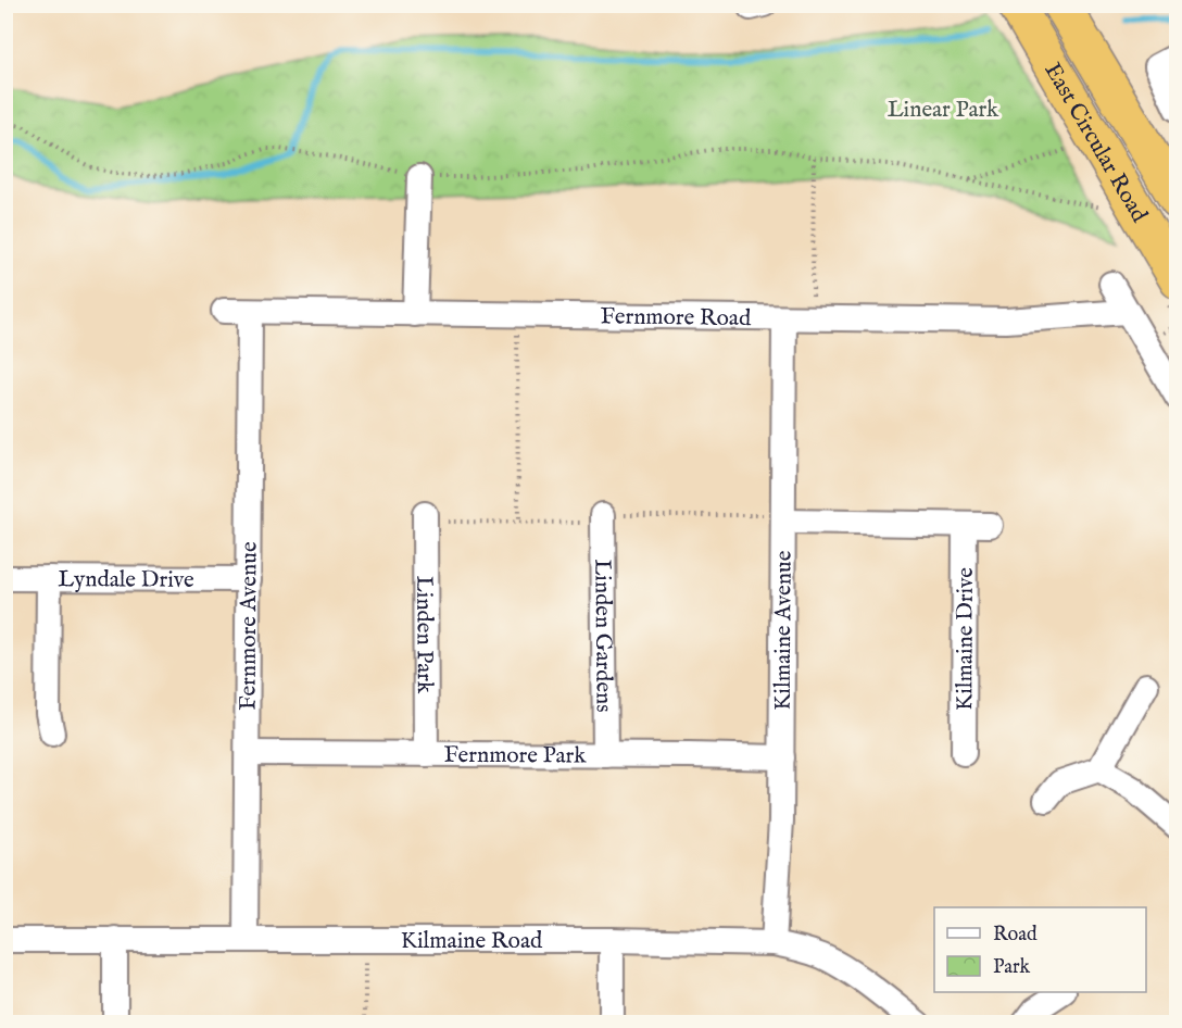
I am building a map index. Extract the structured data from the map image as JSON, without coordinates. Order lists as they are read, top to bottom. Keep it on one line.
{"streets":{"highway":["East Circular Road"],"street":["Fernmore Road","Lyndale Drive","Fernmore Avenue","Kilmaine Avenue","Linden Park","Linden Gardens","Kilmaine Drive","Fernmore Park","Kilmaine Road"]},"crossings":[["Fernmore Road","Fernmore Avenue"],["Fernmore Road","Kilmaine Avenue"],["Lyndale Drive","Fernmore Avenue"],["Fernmore Avenue","Fernmore Park"],["Fernmore Avenue","Kilmaine Road"],["Kilmaine Avenue","Fernmore Park"],["Kilmaine Avenue","Kilmaine Road"],["Linden Park","Fernmore Park"],["Linden Gardens","Fernmore Park"]],"parks":["Linear Park"],"legend":["Road","Park"]}
